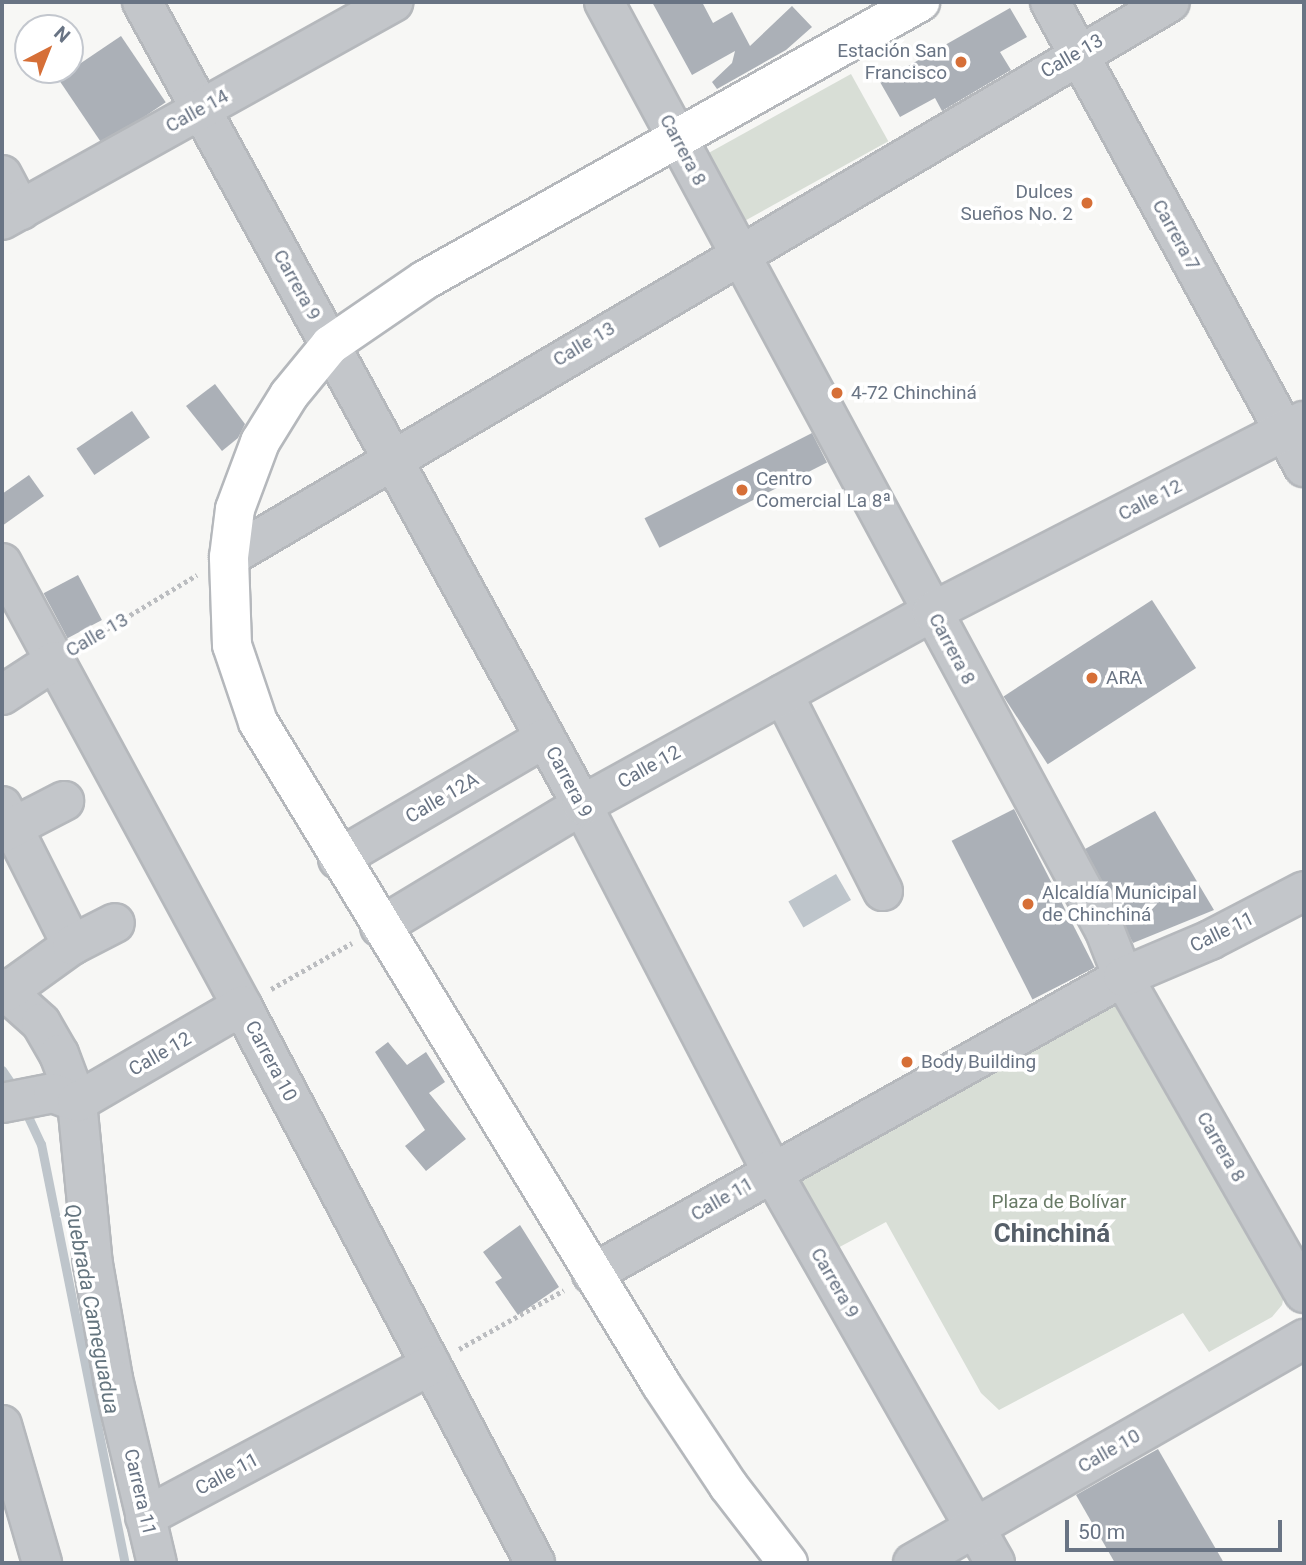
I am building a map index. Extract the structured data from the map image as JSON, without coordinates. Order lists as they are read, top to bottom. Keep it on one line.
{"streets":{"street":["Calle 13","Calle 14","Carrera 8","Carrera 7","Carrera 9","Calle 12","Calle 12A","Calle 11","Carrera 10","Calle 10","Carrera 11"]},"crossings":[["Calle 13","Carrera 8"],["Calle 13","Carrera 7"],["Calle 13","Carrera 9"],["Calle 13","Carrera 10"],["Calle 14","Carrera 9"],["Carrera 8","Calle 12"],["Carrera 8","Calle 11"],["Carrera 7","Calle 12"],["Carrera 9","Calle 12"],["Carrera 9","Calle 12A"],["Carrera 9","Calle 11"],["Carrera 9","Calle 10"],["Calle 12","Carrera 10"],["Calle 12","Carrera 11"],["Calle 11","Carrera 10"],["Calle 11","Carrera 11"]],"districts":["Chinchiná"],"water":["Quebrada Cameguadua"],"parks":["Plaza de Bolívar"],"places":["Estación San Francisco","Dulces Sueños No. 2","4-72 Chinchiná","Centro Comercial La 8ª","ARA","Alcaldía Municipal de Chinchiná","Body Building"],"scale_bar":"50 m","north":"top right"}
